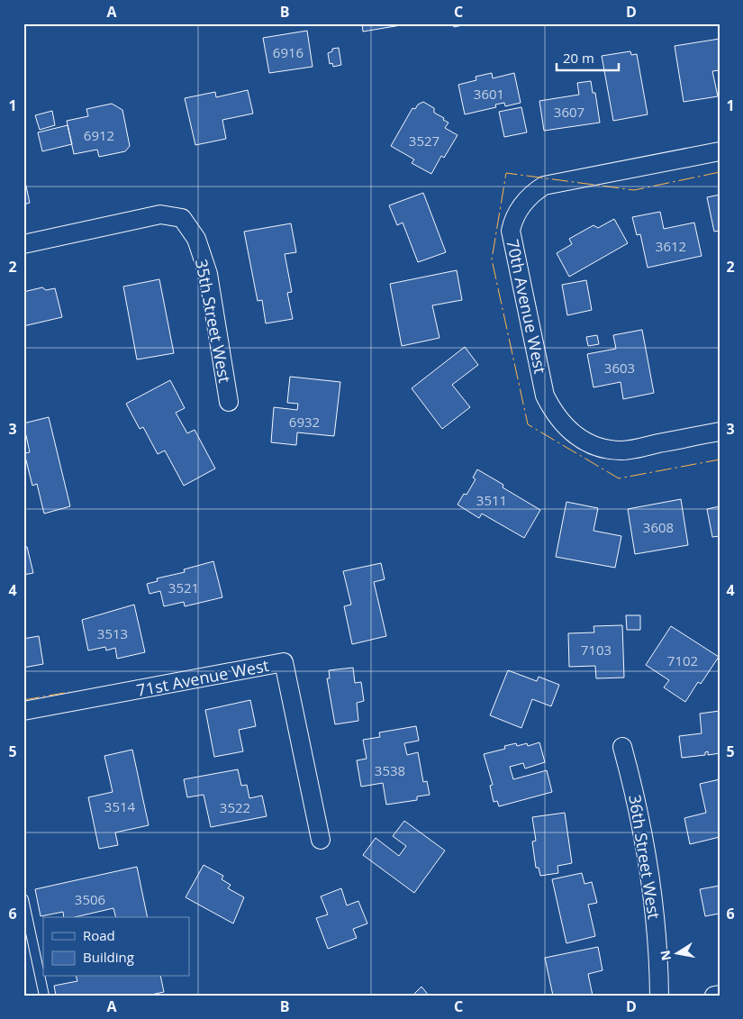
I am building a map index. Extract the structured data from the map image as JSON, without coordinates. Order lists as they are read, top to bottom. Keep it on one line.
{"streets":{"street":["70th Avenue West","35th Street West","71st Avenue West","36th Street West"]},"house_numbers":["6916","3601","3607","6912","3527","3612","3603","6932","3511","3608","3521","3513","7103","7102","3538","3514","3522","3506"],"legend":["Road","Building"],"scale_bar":"20 m","north":"left","grid":{"columns":["A","B","C","D"],"rows":["1","2","3","4","5","6"]}}
